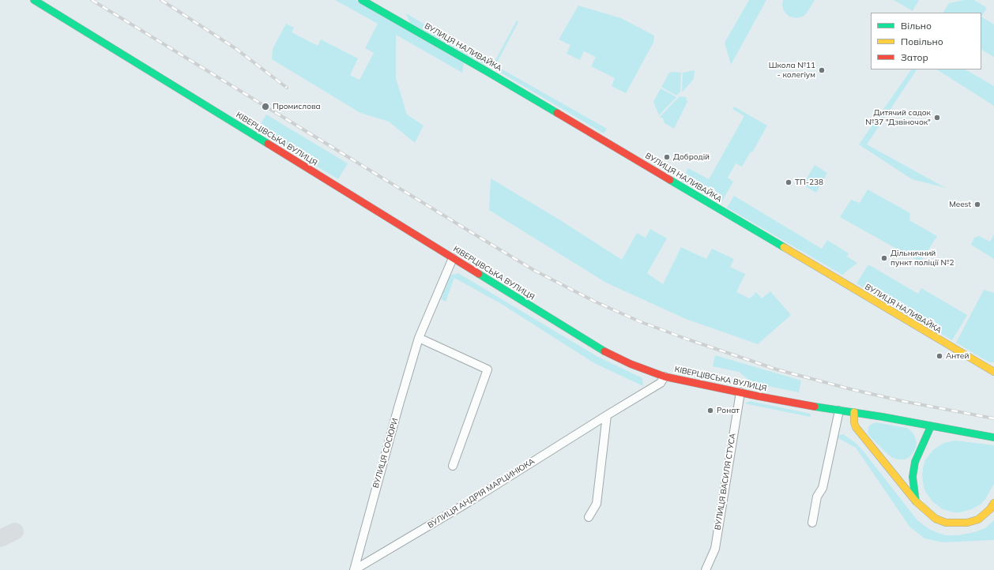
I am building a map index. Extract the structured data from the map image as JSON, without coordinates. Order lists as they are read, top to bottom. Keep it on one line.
{"streets":{"main road":["ВУЛИЦЯ НАЛИВАЙКА","КІВЕРЦІВСЬКА ВУЛИЦЯ"],"street":["ВУЛИЦЯ СОСЮРИ","ВУЛИЦЯ ВАСИЛЯ СТУСА","ВУЛИЦЯ АНДРІЯ МАРЦИНЮКА"]},"crossings":[["КІВЕРЦІВСЬКА ВУЛИЦЯ","ВУЛИЦЯ СОСЮРИ"],["КІВЕРЦІВСЬКА ВУЛИЦЯ","ВУЛИЦЯ ВАСИЛЯ СТУСА"],["КІВЕРЦІВСЬКА ВУЛИЦЯ","ВУЛИЦЯ АНДРІЯ МАРЦИНЮКА"],["ВУЛИЦЯ СОСЮРИ","ВУЛИЦЯ АНДРІЯ МАРЦИНЮКА"]],"places":["Школа №11 - колегіум","Промислова","Дитячий садок №37 \"Дзвіночок\"","Добродій","ТП-238","Meest","Дільничний пункт поліції №2","Антей","Ронат"],"legend":["Вільно","Повільно","Затор"]}
